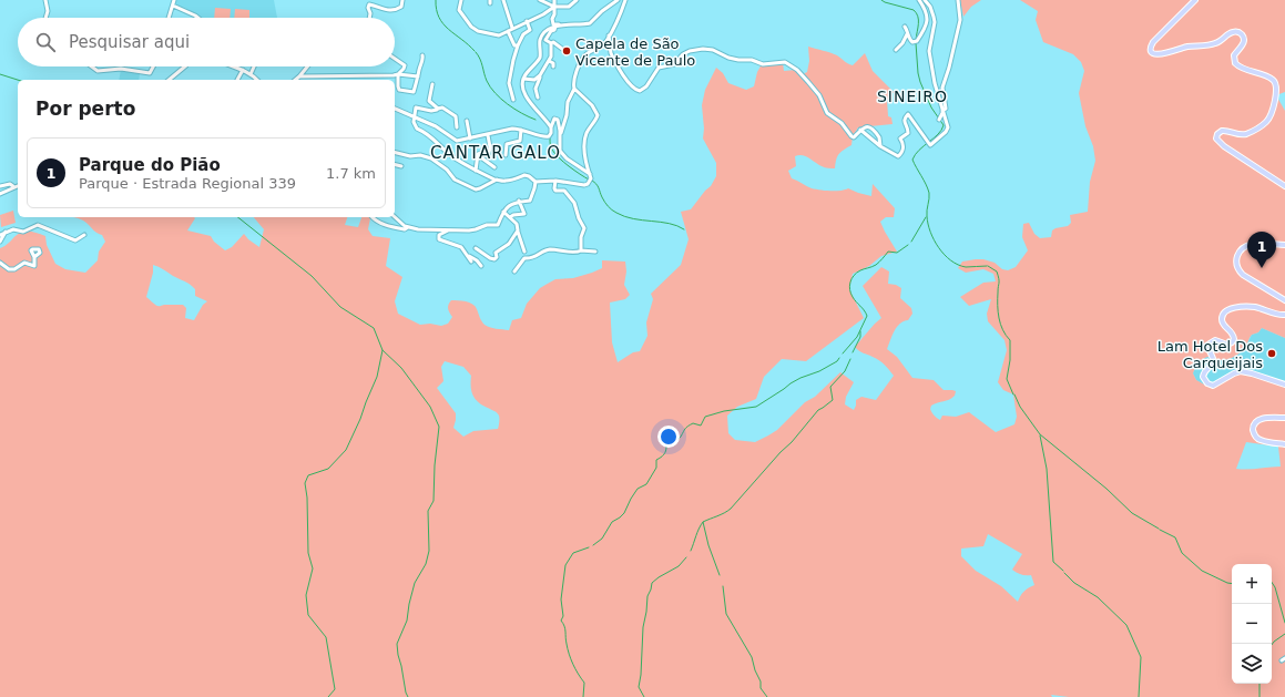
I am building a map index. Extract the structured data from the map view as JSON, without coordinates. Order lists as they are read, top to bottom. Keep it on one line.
{"districts":["SINEIRO","CANTAR GALO"],"places":["Capela de São Vicente de Paulo","Lam Hotel Dos Carqueijais"],"page":{"search":"Pesquisar aqui","heading":"Por perto","list":[{"mark":"1","name":"Parque do Pião","note":"Parque · Estrada Regional 339","value":"1.7 km"}],"pins":"1","map_buttons":["+","−"]}}
